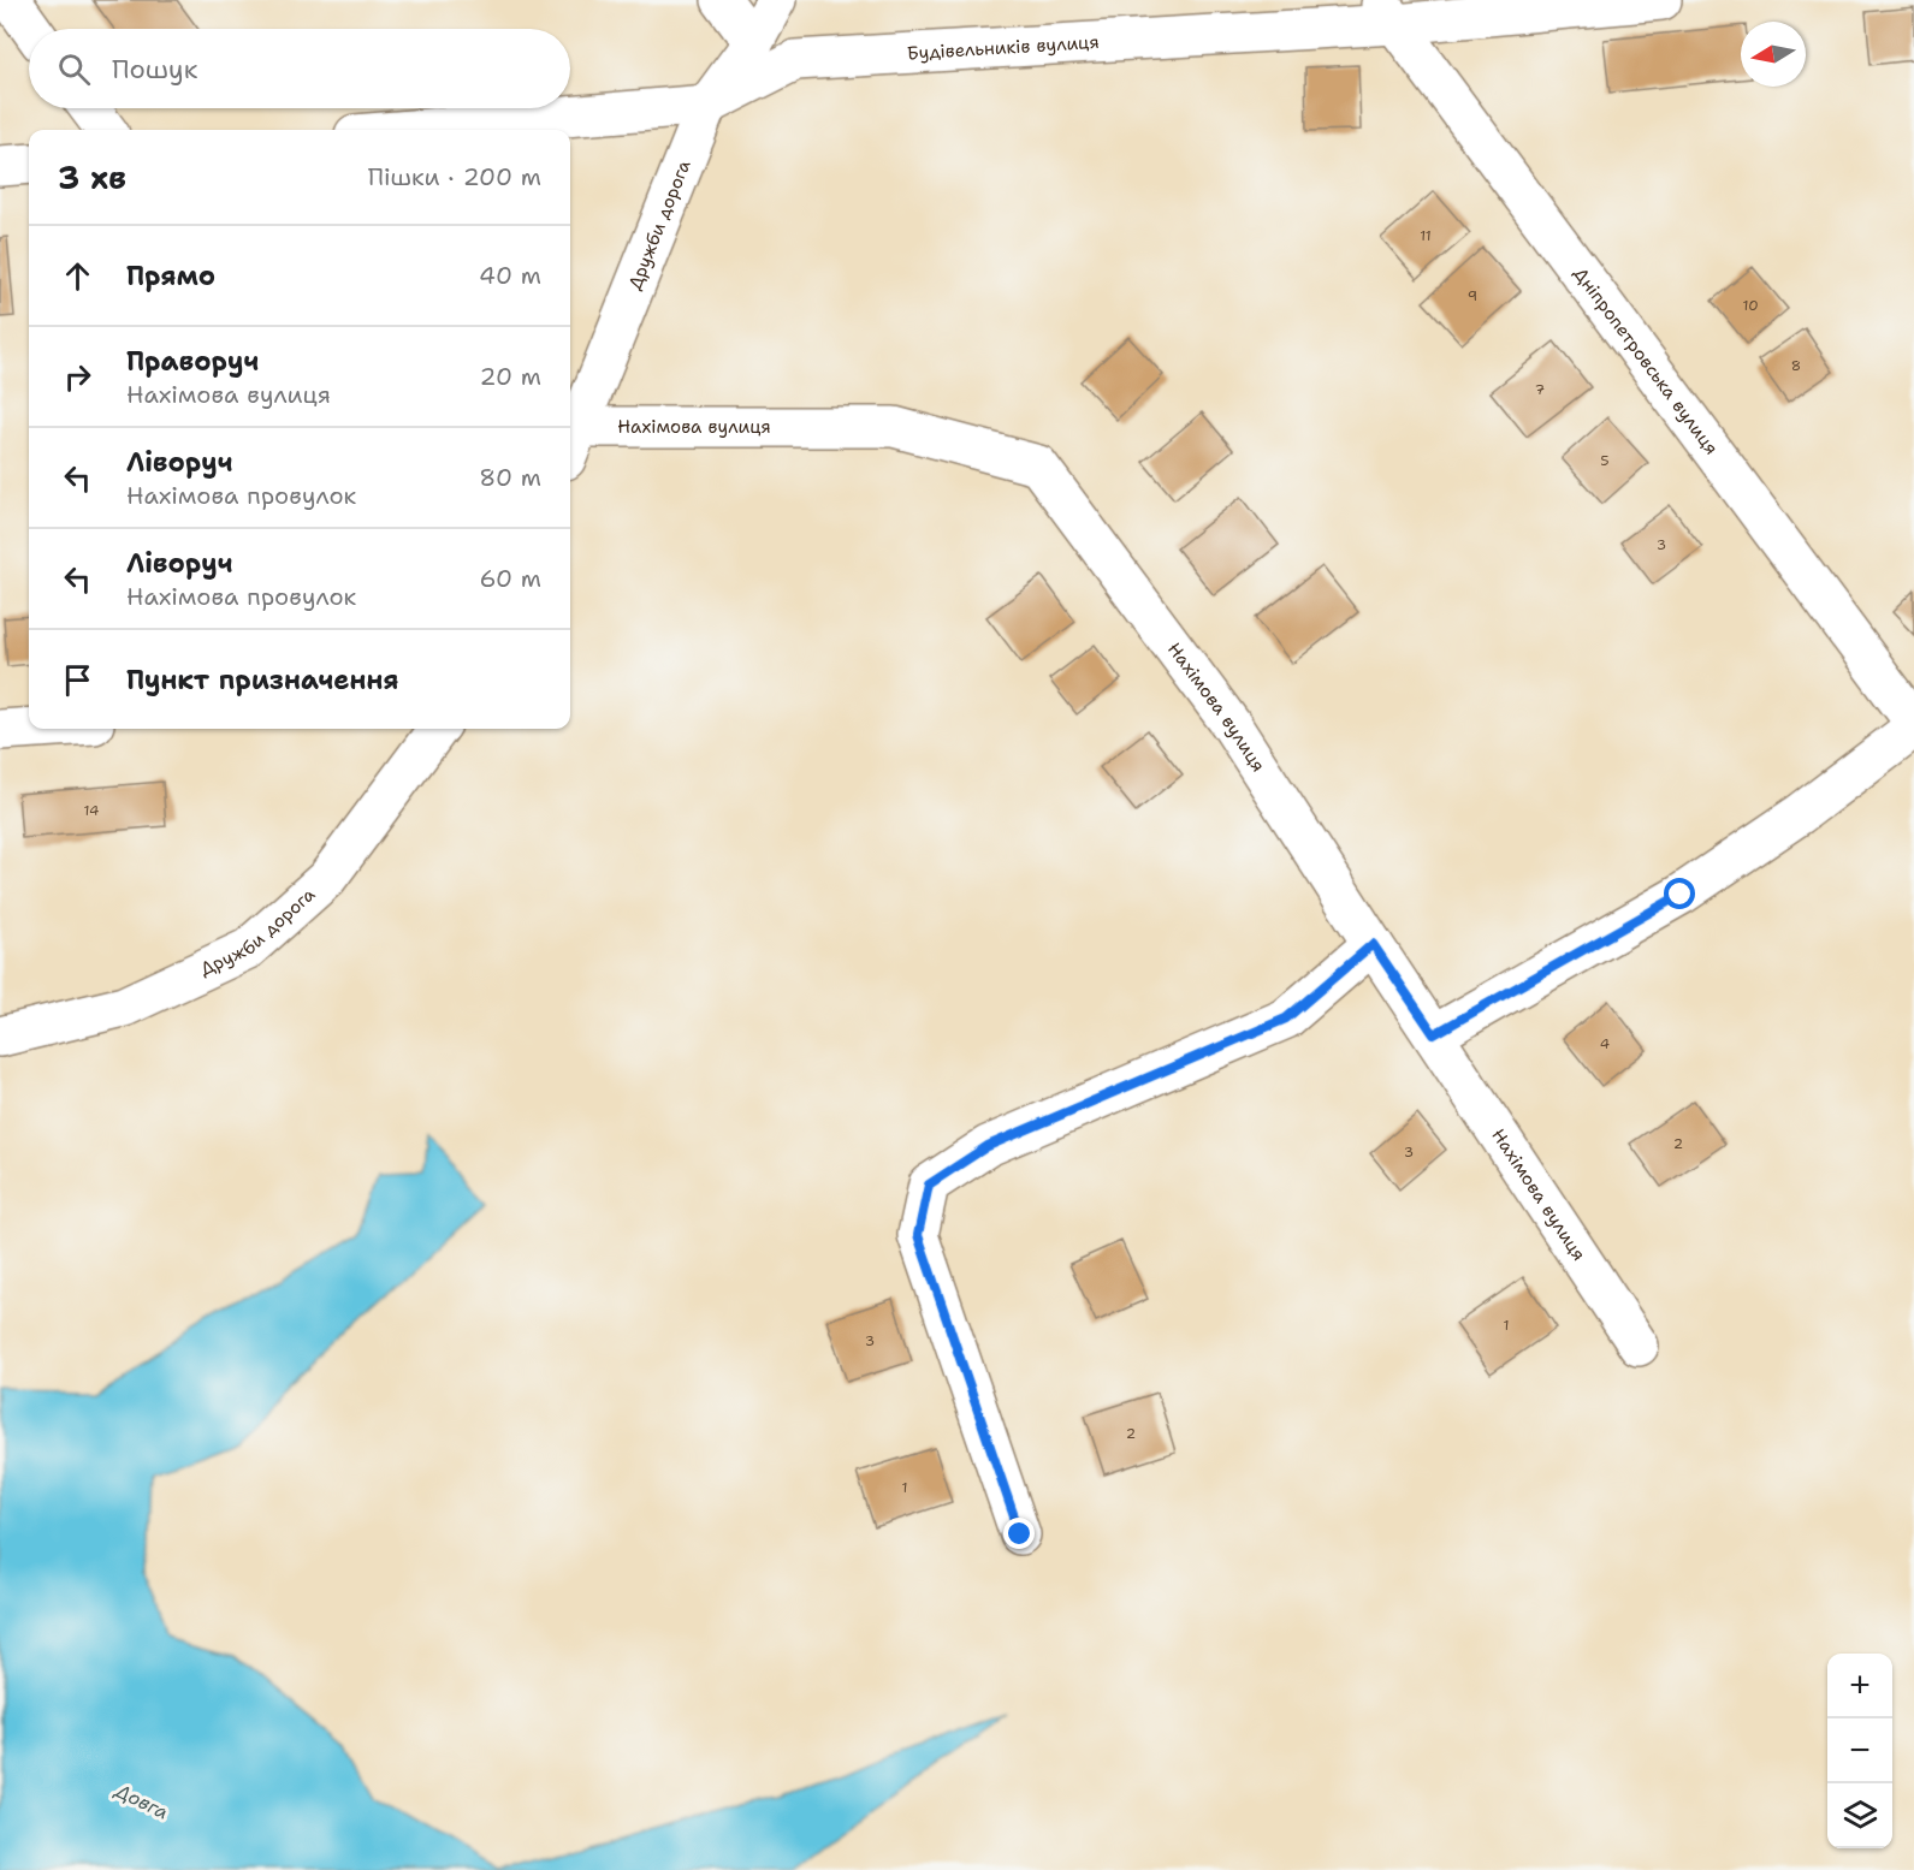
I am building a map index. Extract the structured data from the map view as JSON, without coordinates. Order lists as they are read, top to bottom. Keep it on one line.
{"streets":{"street":["Будівельників вулиця","Дружби дорога","Дніпропетровська вулиця","Нахімова вулиця"]},"crossings":[["Будівельників вулиця","Дружби дорога"],["Будівельників вулиця","Дніпропетровська вулиця"],["Дружби дорога","Нахімова вулиця"]],"water":["Довга"],"house_numbers":["11","9","10","8","7","5","3","14","4","2","3","1","3","2","1"],"north":"left","page":{"search":"Пошук","heading":["3 хв","Пішки · 200 m"],"list":[["Прямо","40 m"],["Праворуч","Нахімова вулиця","20 m"],["Ліворуч","Нахімова провулок","80 m"],["Ліворуч","Нахімова провулок","60 m"],"Пункт призначення"],"map_buttons":["+","−"]}}
